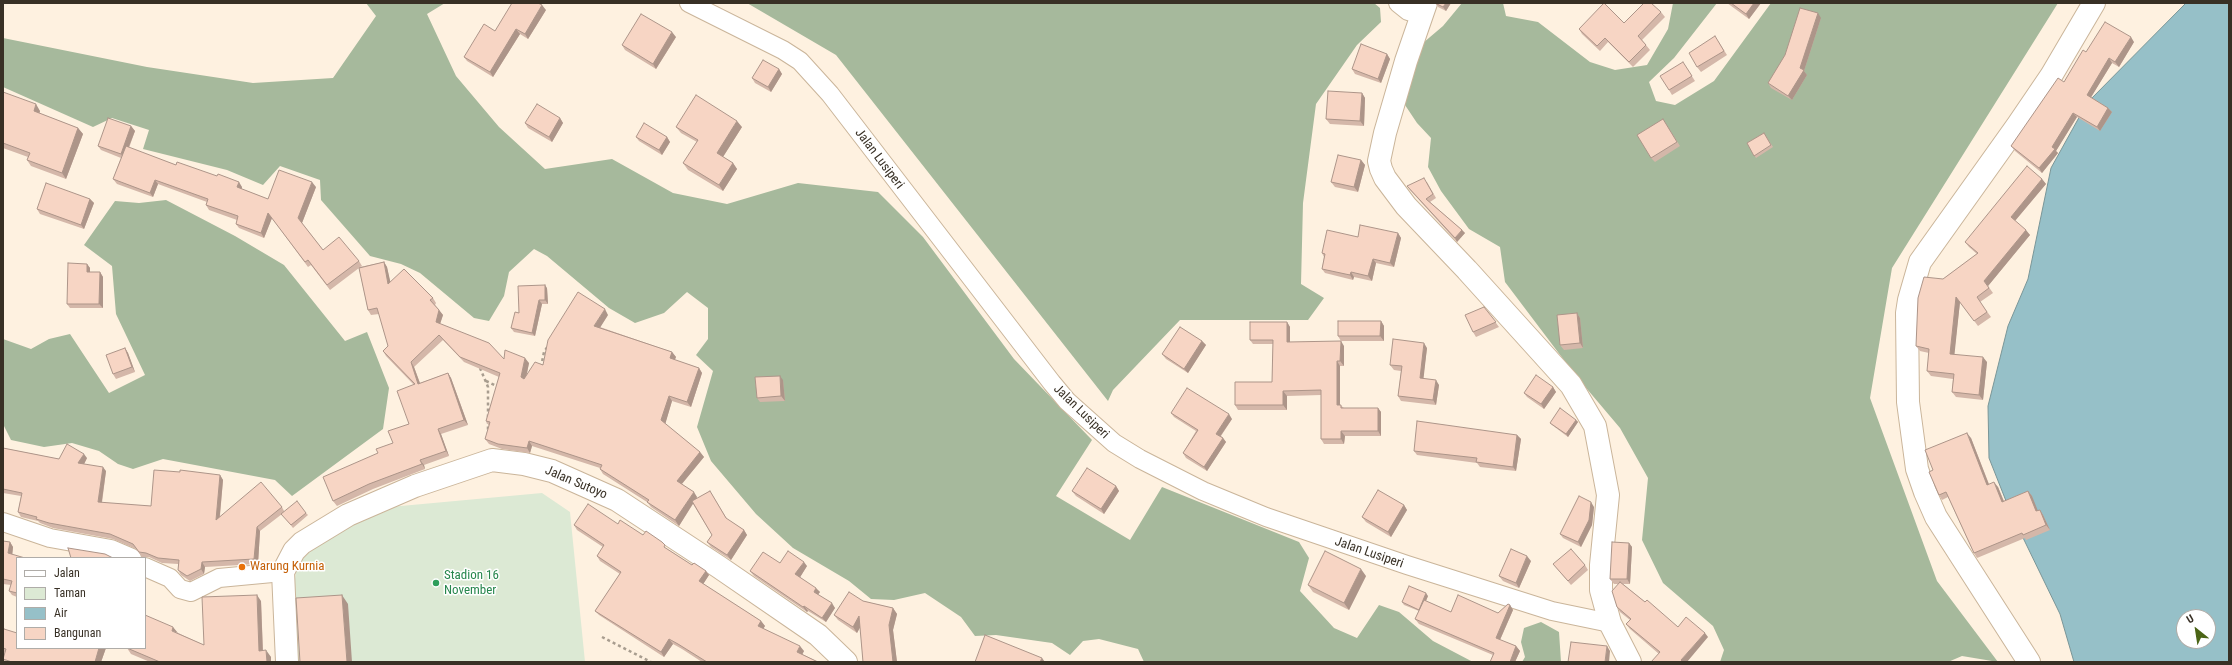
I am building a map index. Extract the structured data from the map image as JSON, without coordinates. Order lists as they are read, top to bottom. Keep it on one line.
{"streets":{"main road":["Jalan Sutoyo"],"street":["Jalan Lusiperi"]},"places":["Warung Kurnia","Stadion 16 November"],"legend":["Jalan","Taman","Air","Bangunan"],"north":"top left"}
